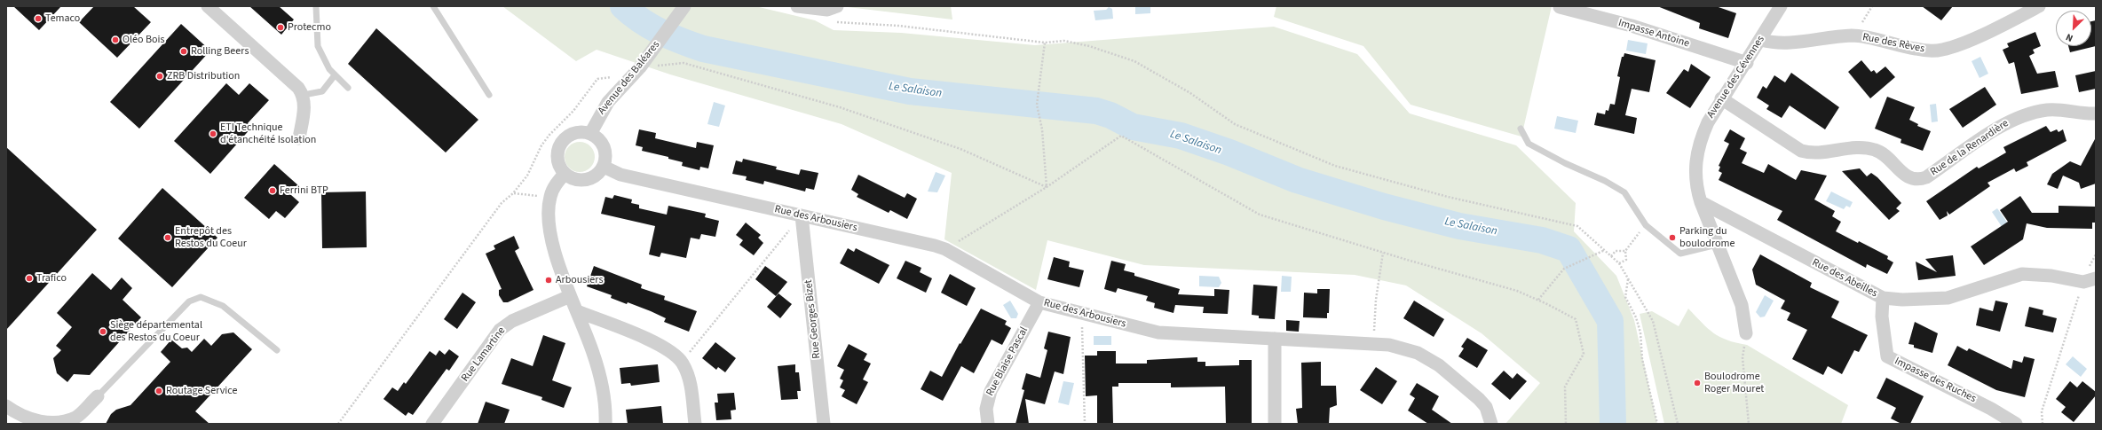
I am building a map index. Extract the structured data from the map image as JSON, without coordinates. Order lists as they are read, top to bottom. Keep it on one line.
{"streets":{"street":["Impasse Antoine","Rue des Rèves","Avenue des Cévennes","Avenue des Baléares","Rue de la Renardière","Rue des Arbousiers","Rue des Abeilles","Rue Georges Bizet","Rue Lamartine","Rue Blaise Pascal","Impasse des Ruches"]},"crossings":[["Impasse Antoine","Avenue des Cévennes"],["Rue des Rèves","Avenue des Cévennes"],["Avenue des Cévennes","Rue de la Renardière"],["Avenue des Cévennes","Rue des Abeilles"],["Avenue des Baléares","Rue des Arbousiers"],["Rue des Arbousiers","Rue Georges Bizet"],["Rue des Arbousiers","Rue Blaise Pascal"],["Rue des Abeilles","Impasse des Ruches"]],"water":["Le Salaison"],"places":["Temaco","Protecmo","Oléo Bois","Rolling Beers","ZRB Distribution","ETI Technique d'étanchéité Isolation","Ferrini BTP","Entrepôt des Restos du Coeur","Parking du boulodrome","Trafico","Arbousiers","Siège départemental des Restos du Coeur","Boulodrome Roger Mouret","Routage Service"],"north":"bottom left"}
